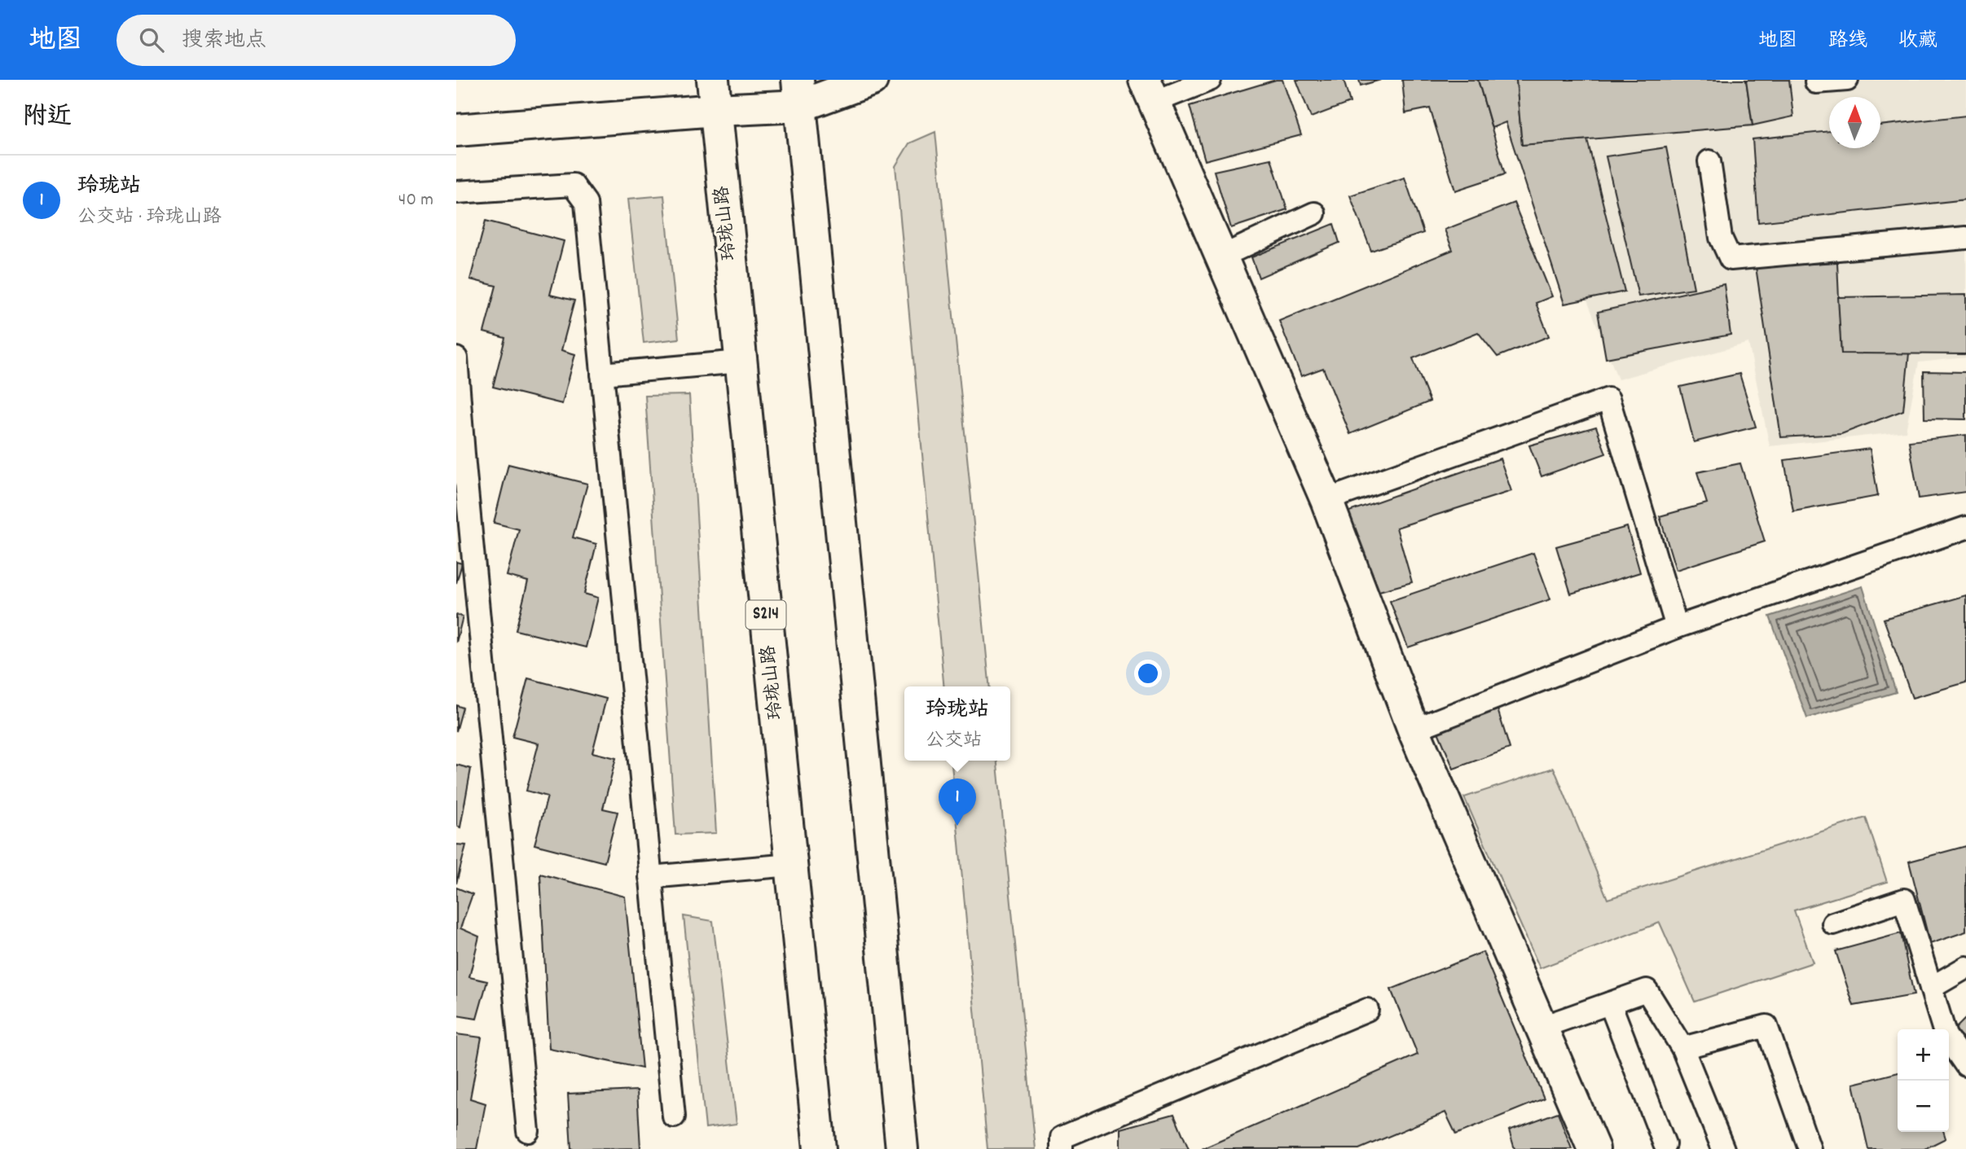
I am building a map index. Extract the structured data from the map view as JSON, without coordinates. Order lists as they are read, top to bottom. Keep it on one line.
{"streets":{"main road":["玲珑山路","S214"]},"north":"top","page":{"header":"地图","search":"搜索地点","nav":["地图","路线","收藏"],"heading":"附近","list":[{"mark":"1","name":"玲珑站","note":"公交站 · 玲珑山路","value":"40 m"}],"popup":["玲珑站","公交站"],"pins":"1","map_buttons":["+","−"]}}
